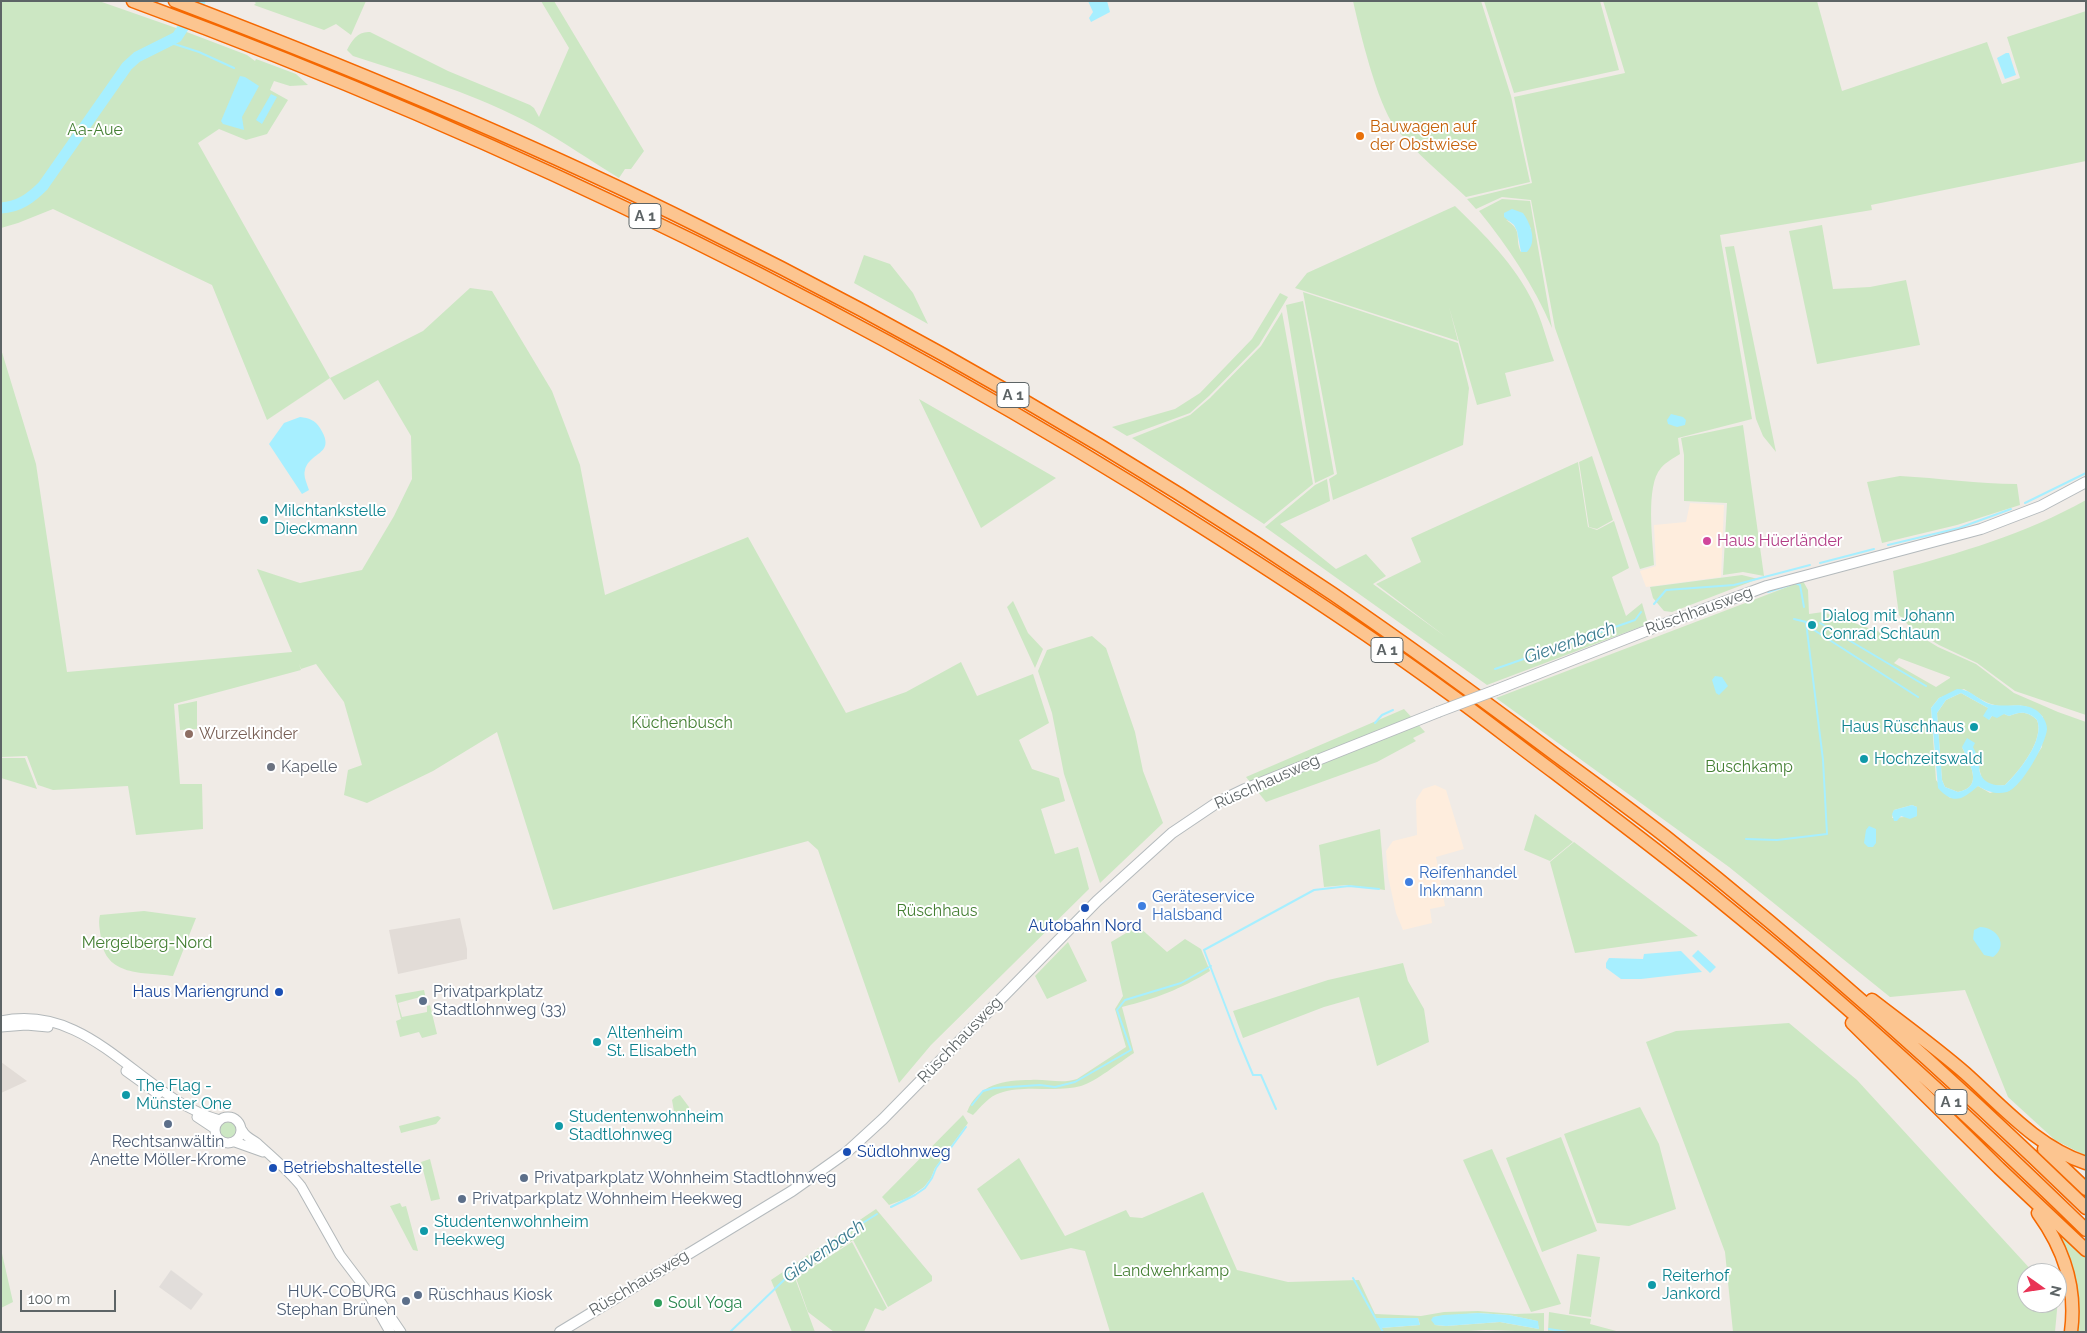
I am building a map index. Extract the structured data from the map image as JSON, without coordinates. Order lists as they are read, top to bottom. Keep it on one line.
{"streets":{"highway":["A 1"],"main road":["Rüschhausweg"]},"water":["Gievenbach"],"parks":["Aa-Aue","Küchenbusch","Buschkamp","Rüschhaus","Mergelberg-Nord","Landwehrkamp"],"places":["Bauwagen auf der Obstwiese","Milchtankstelle Dieckmann","Haus Hüerländer","Dialog mit Johann Conrad Schlaun","Haus Rüschhaus","Wurzelkinder","Hochzeitswald","Kapelle","Reifenhandel Inkmann","Geräteservice Halsband","Autobahn Nord","Haus Mariengrund","Privatparkplatz Stadtlohnweg (33)","Altenheim St. Elisabeth","The Flag - Münster One","Rechtsanwältin Anette Möller-Krome","Studentenwohnheim Stadtlohnweg","Südlohnweg","Betriebshaltestelle","Privatparkplatz Wohnheim Stadtlohnweg","Privatparkplatz Wohnheim Heekweg","Studentenwohnheim Heekweg","Reiterhof Jankord","Rüschhaus Kiosk","HUK-COBURG Stephan Brünen","Soul Yoga"],"scale_bar":"100 m","north":"right"}
